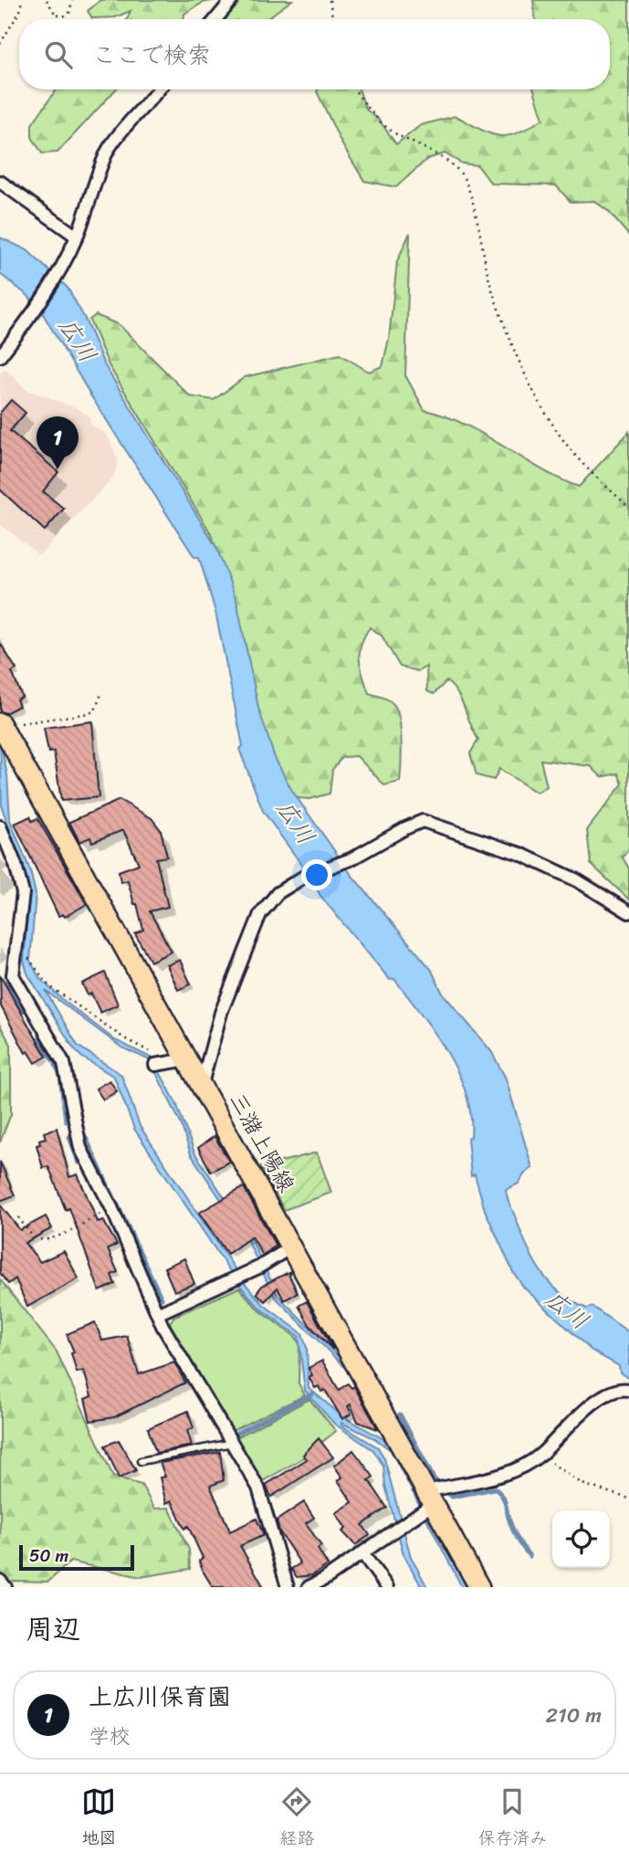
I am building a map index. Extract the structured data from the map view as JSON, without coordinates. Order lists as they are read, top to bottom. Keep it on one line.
{"streets":{"main road":["三潴上陽線"]},"water":["広川"],"scale_bar":"50 m","page":{"search":"ここで検索","pins":"1","scale":"50 m","heading":"周辺","list":[{"mark":"1","name":"上広川保育園","note":"学校","value":"210 m"}],"nav":["地図","経路","保存済み"]}}
